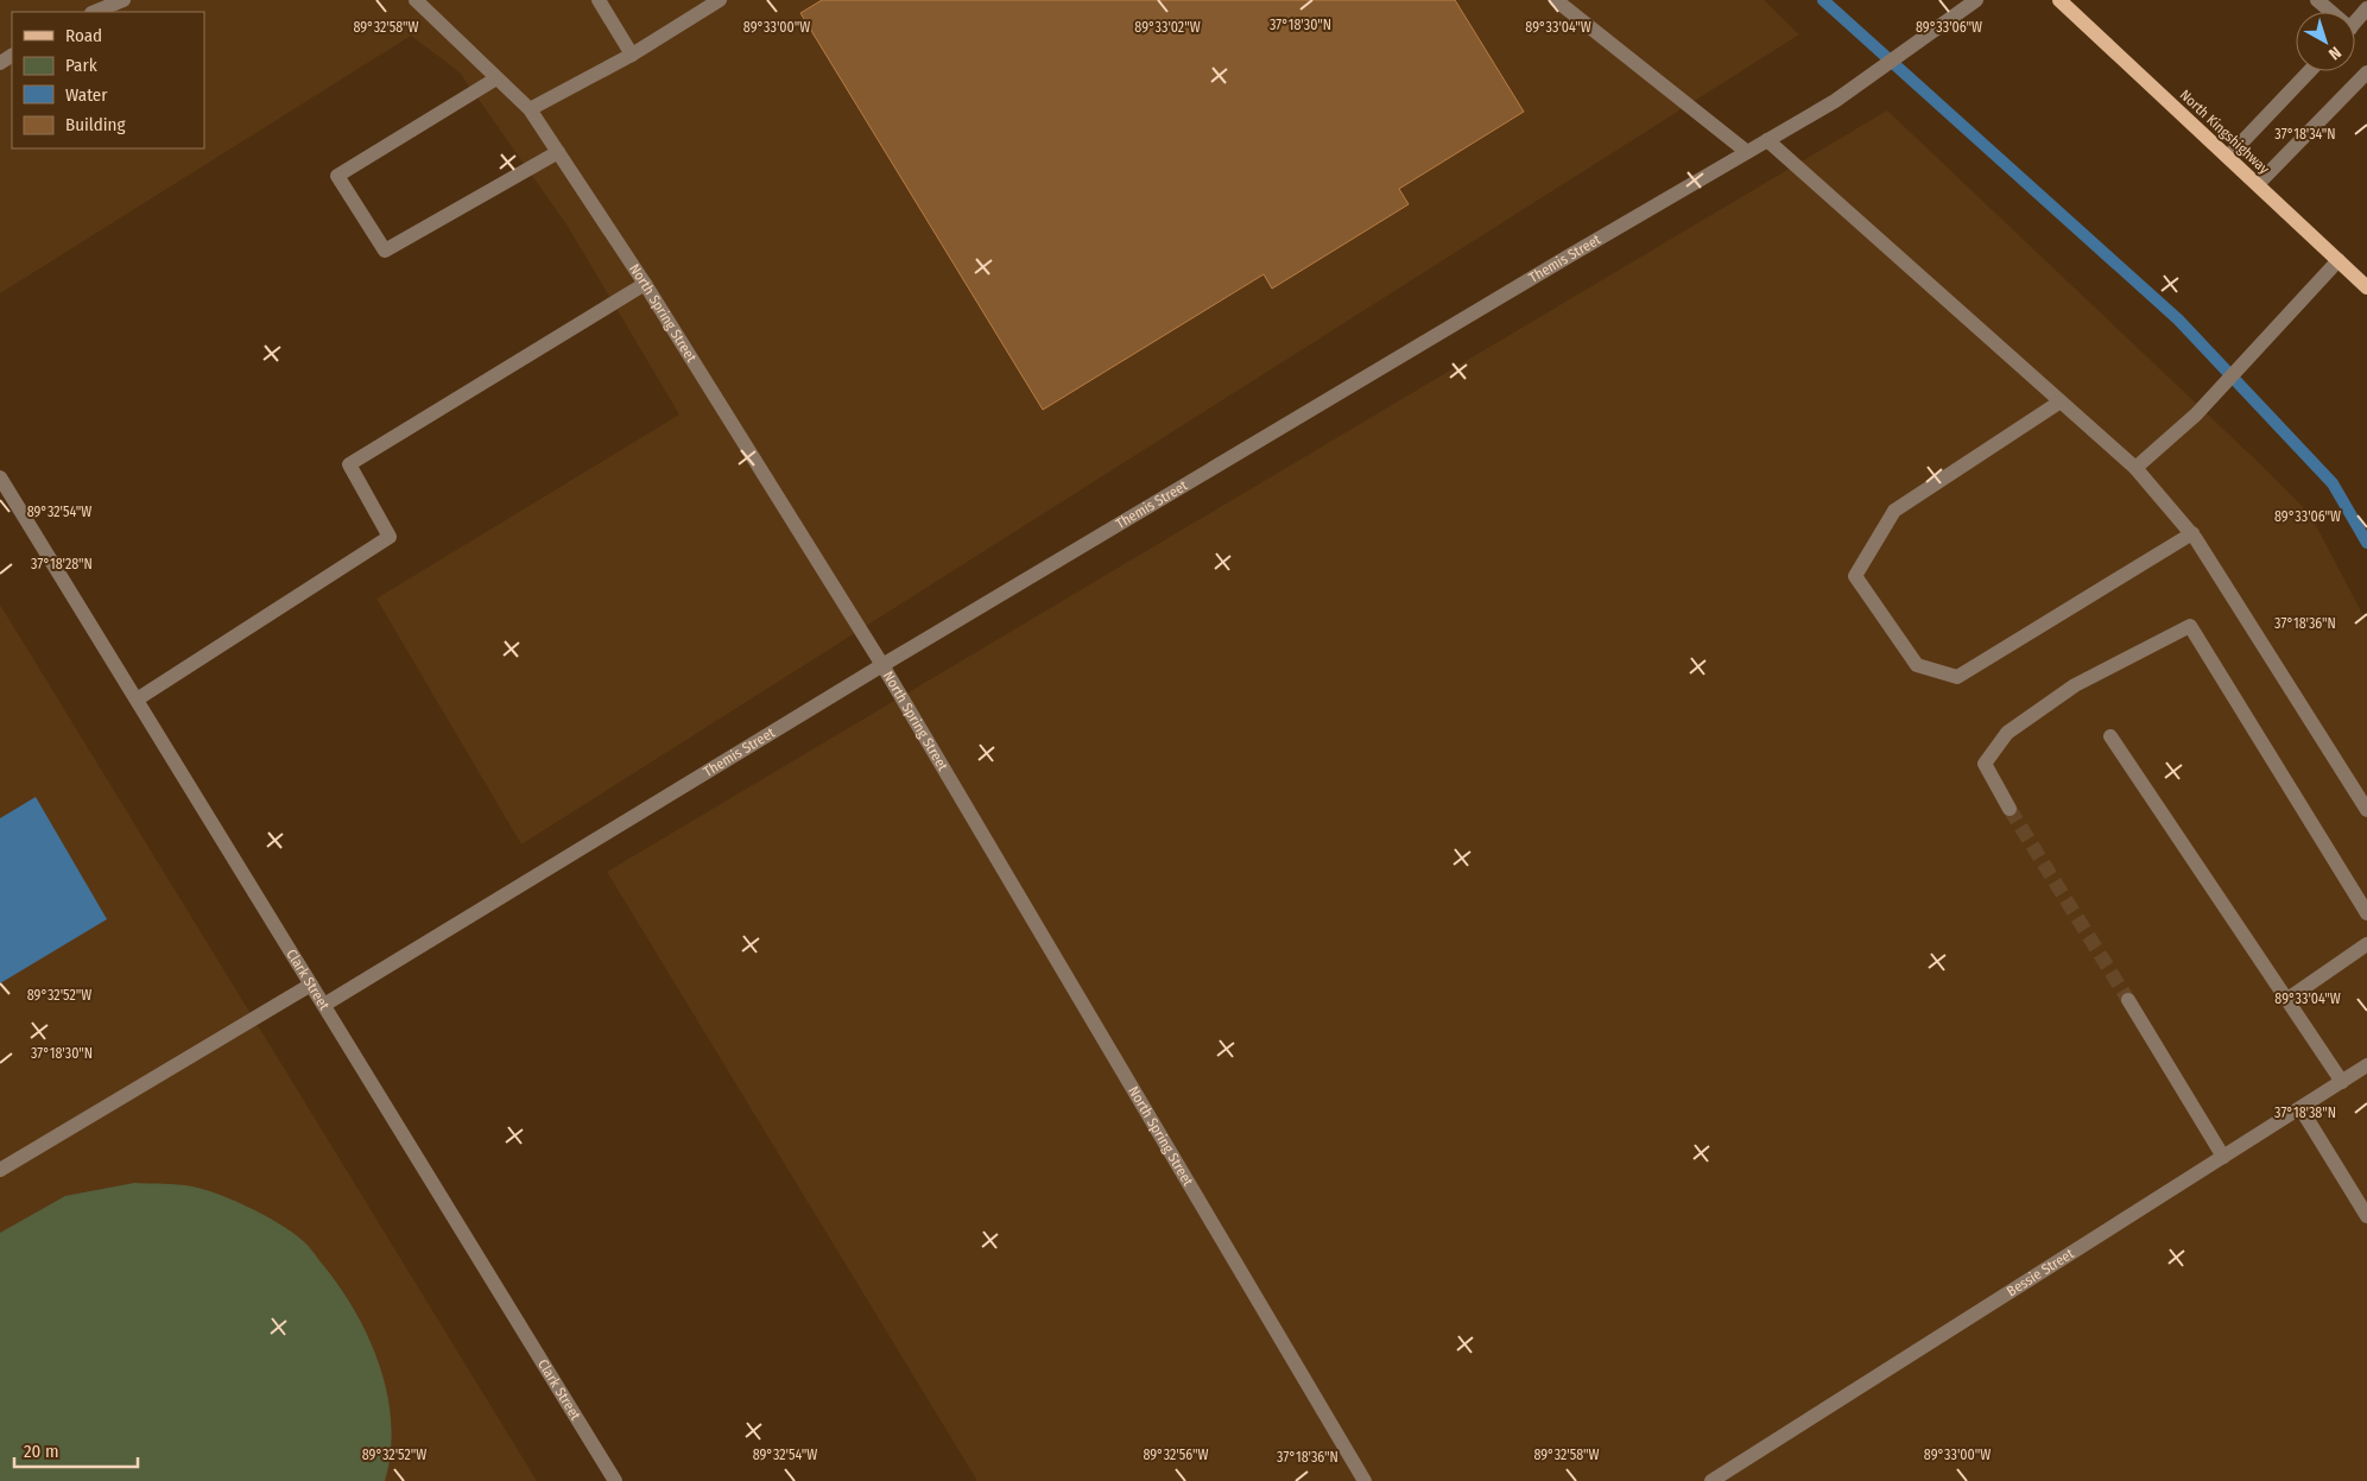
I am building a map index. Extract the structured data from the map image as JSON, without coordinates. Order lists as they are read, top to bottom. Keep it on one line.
{"streets":{"main road":["North Kingshighway"],"street":["Themis Street","North Spring Street","Clark Street","Bessie Street"]},"crossings":[["Themis Street","North Spring Street"],["Themis Street","Clark Street"]],"legend":["Road","Park","Water","Building"],"scale_bar":"20 m","north":"bottom right","coordinates":["37°18'30\"N","89°32'58\"W","89°33'00\"W","89°33'02\"W","89°33'04\"W","89°33'06\"W","37°18'34\"N","89°32'54\"W","37°18'28\"N","37°18'36\"N","89°32'52\"W","37°18'38\"N","89°32'56\"W"]}
